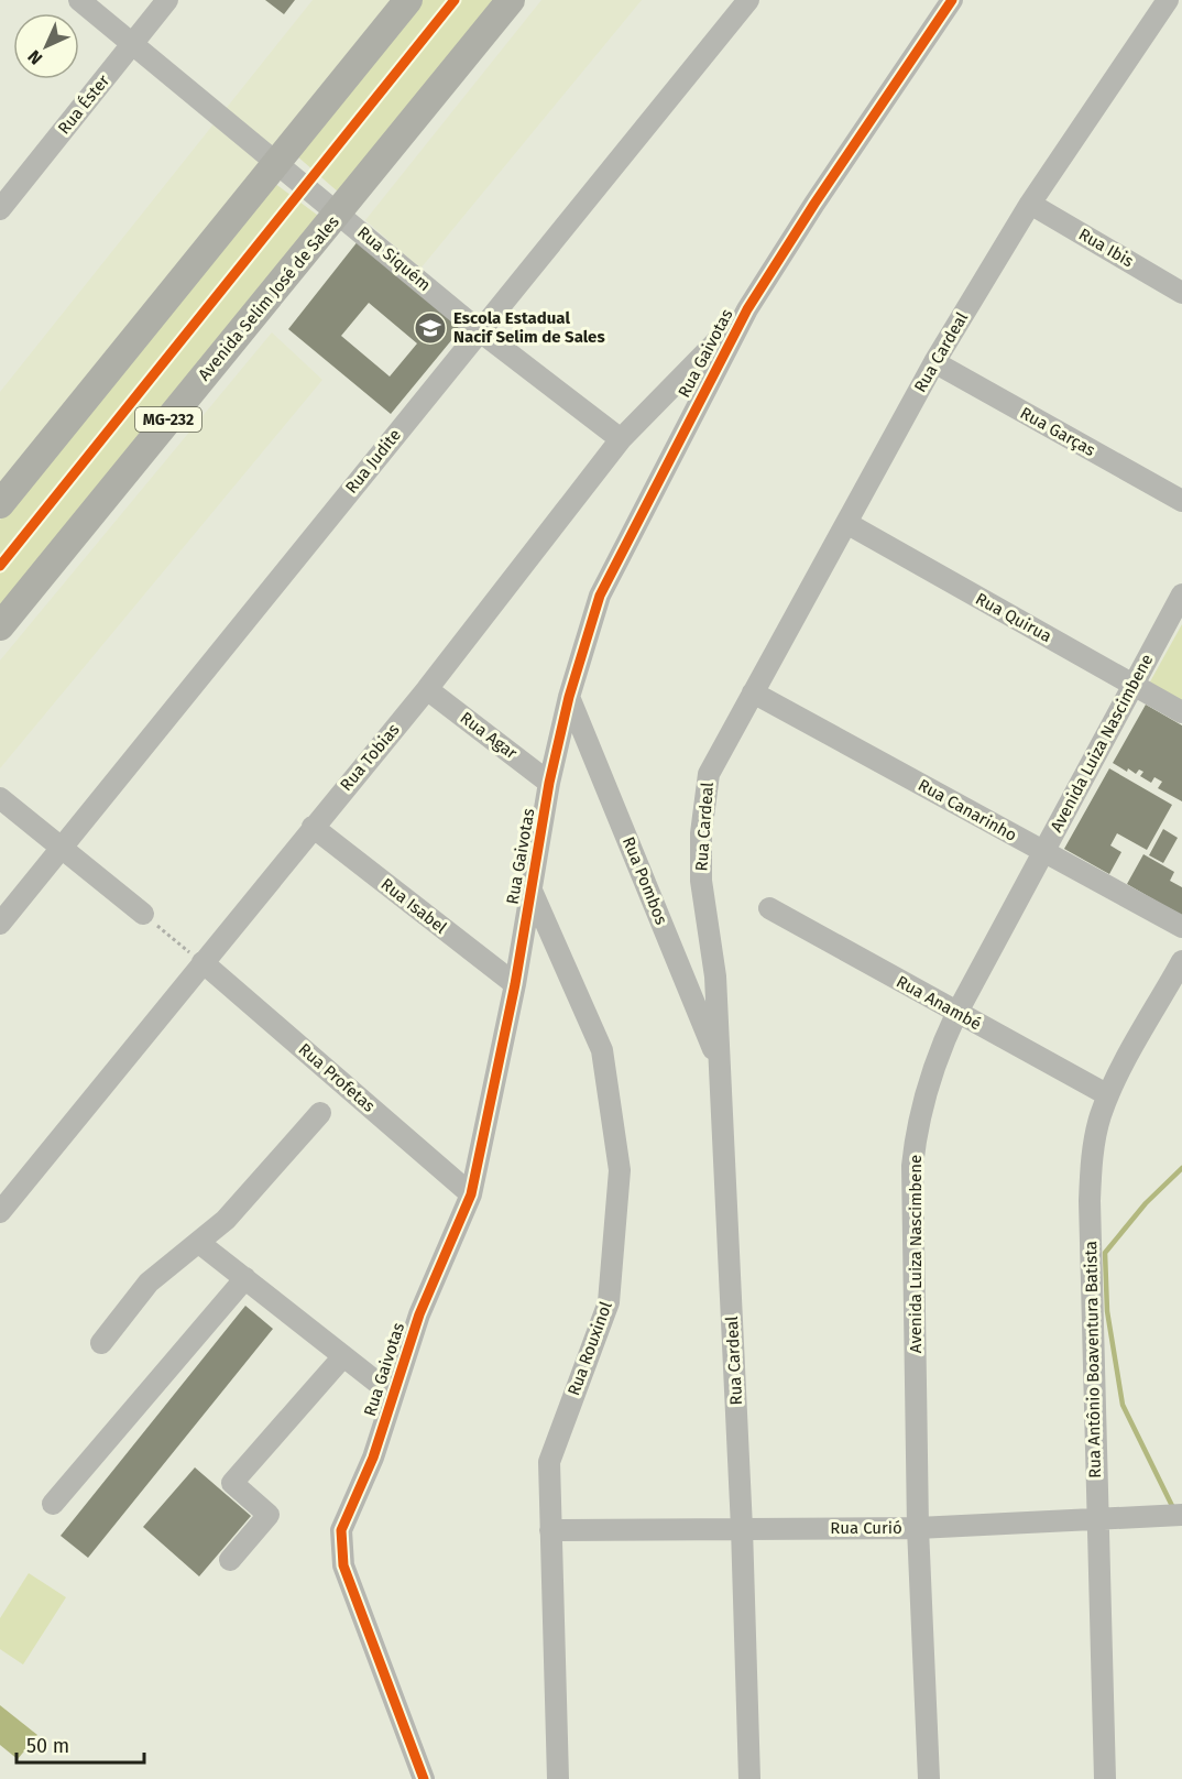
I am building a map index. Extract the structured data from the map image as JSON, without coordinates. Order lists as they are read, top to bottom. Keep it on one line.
{"streets":{"main road":["Avenida Selim José de Sales","MG-232"],"street":["Rua Éster","Rua Ibis","Rua Siquém","Rua Cardeal","Rua Gaivotas","Rua Garças","Rua Judite","Rua Quirua","Rua Agar","Avenida Luiza Nascimbene","Rua Tobias","Rua Canarinho","Rua Pombos","Rua Isabel","Rua Anambé","Rua Profetas","Rua Rouxinol","Rua Antônio Boaventura Batista","Rua Curió"]},"crossings":[["Rua Éster","Rua Siquém"],["Rua Ibis","Rua Cardeal"],["Rua Siquém","Avenida Selim José de Sales"],["Rua Siquém","Rua Judite"],["Rua Siquém","Rua Tobias"],["Rua Cardeal","Rua Garças"],["Rua Cardeal","Rua Quirua"],["Rua Cardeal","Rua Canarinho"],["Rua Cardeal","Rua Pombos"],["Rua Cardeal","Rua Curió"],["Rua Gaivotas","Rua Agar"],["Rua Gaivotas","Rua Tobias"],["Rua Gaivotas","Rua Pombos"],["Rua Gaivotas","Rua Isabel"],["Rua Gaivotas","Rua Profetas"],["Rua Gaivotas","Rua Rouxinol"],["Rua Quirua","Avenida Luiza Nascimbene"],["Rua Agar","Rua Tobias"],["Avenida Luiza Nascimbene","Rua Canarinho"],["Avenida Luiza Nascimbene","Rua Anambé"],["Avenida Luiza Nascimbene","Rua Curió"],["Rua Tobias","Rua Isabel"],["Rua Tobias","Rua Profetas"],["Rua Anambé","Rua Antônio Boaventura Batista"],["Rua Rouxinol","Rua Curió"],["Rua Antônio Boaventura Batista","Rua Curió"]],"places":{"school or university":["Escola Estadual Nacif Selim de Sales"]},"scale_bar":"50 m","north":"bottom left"}
